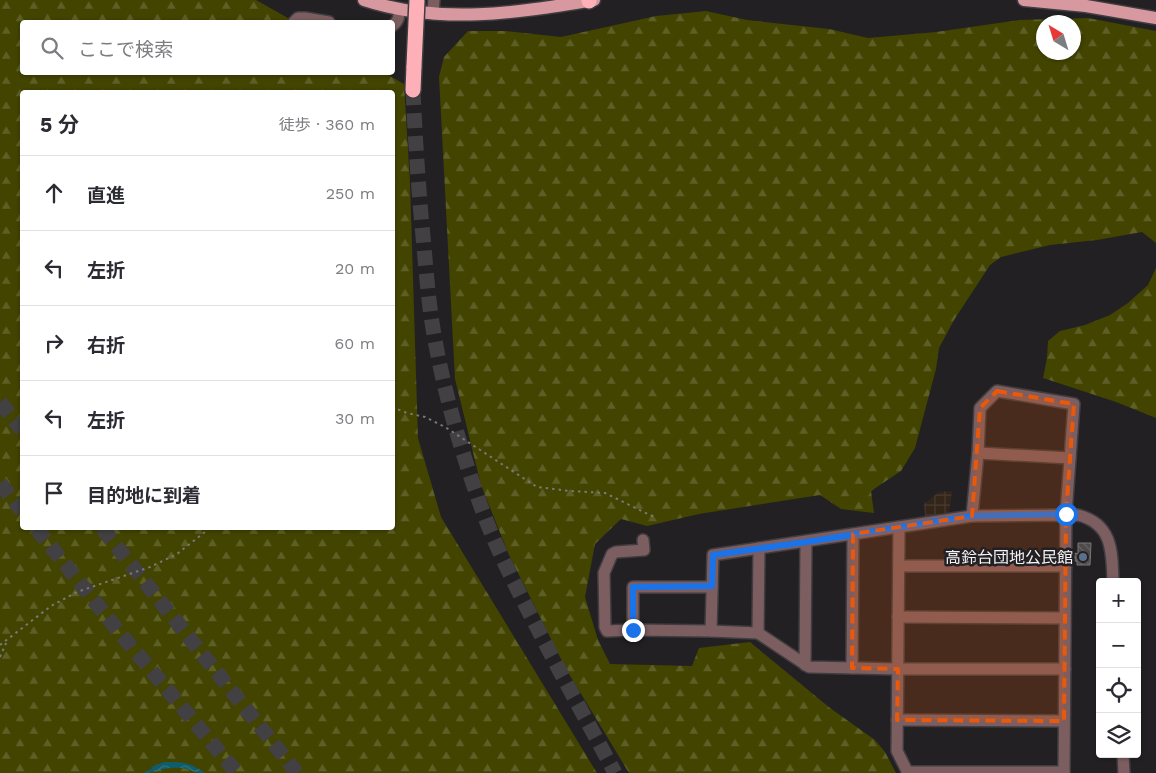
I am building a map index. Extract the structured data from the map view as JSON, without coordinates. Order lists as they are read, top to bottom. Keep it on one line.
{"places":["高鈴台団地公民館"],"north":"top left","page":{"search":"ここで検索","heading":["5 分","徒歩 · 360 m"],"list":[["直進","250 m"],["左折","20 m"],["右折","60 m"],["左折","30 m"],"目的地に到着"],"map_buttons":["+","−"]}}
